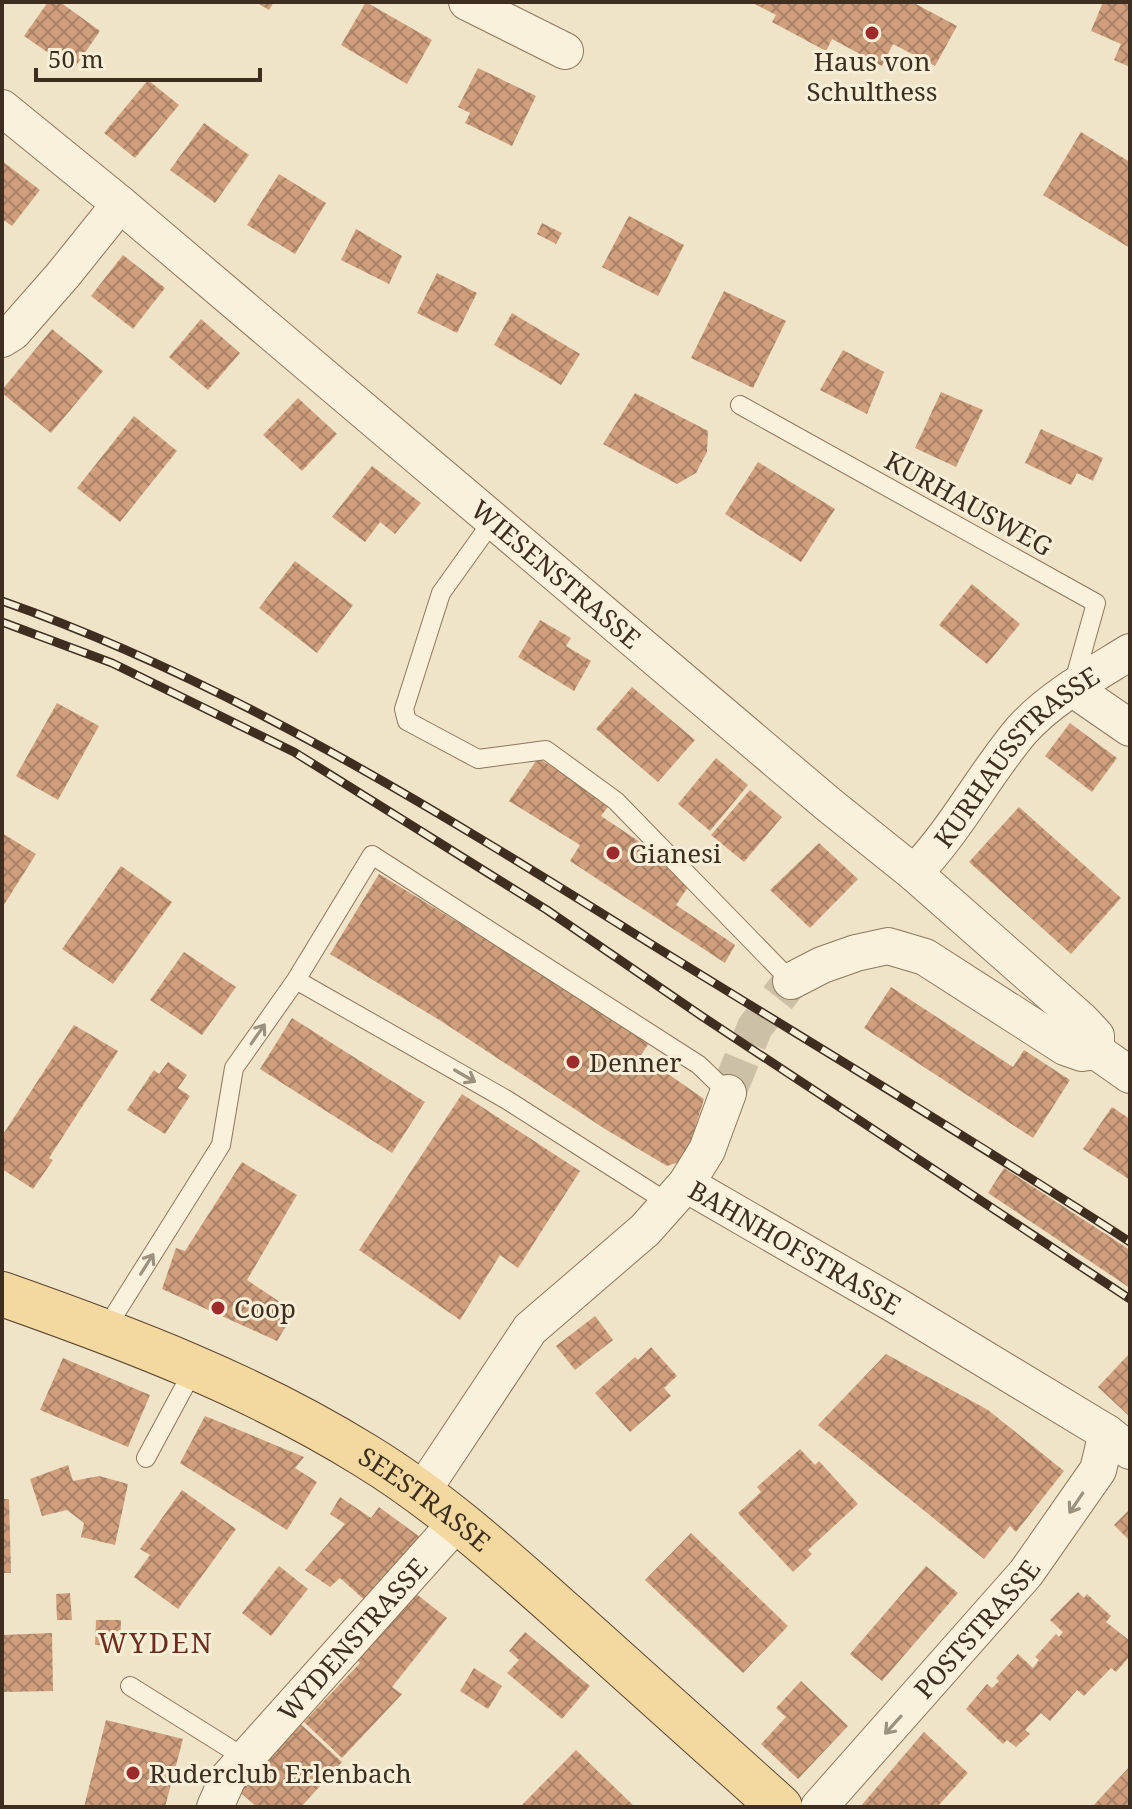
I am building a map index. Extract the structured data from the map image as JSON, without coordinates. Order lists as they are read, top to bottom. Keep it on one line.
{"streets":{"main road":["SEESTRASSE"],"street":["WIESENSTRASSE","KURHAUSSTRASSE","BAHNHOFSTRASSE","POSTSTRASSE","WYDENSTRASSE"],"lane":["KURHAUSWEG"]},"crossings":[["KURHAUSWEG","KURHAUSSTRASSE"],["WIESENSTRASSE","KURHAUSSTRASSE"],["BAHNHOFSTRASSE","SEESTRASSE"],["BAHNHOFSTRASSE","POSTSTRASSE"],["SEESTRASSE","WYDENSTRASSE"]],"one_way":["POSTSTRASSE"],"districts":["WYDEN"],"places":["Haus von Schulthess","Gianesi","Denner","Coop","Ruderclub Erlenbach"],"scale_bar":"50 m"}
